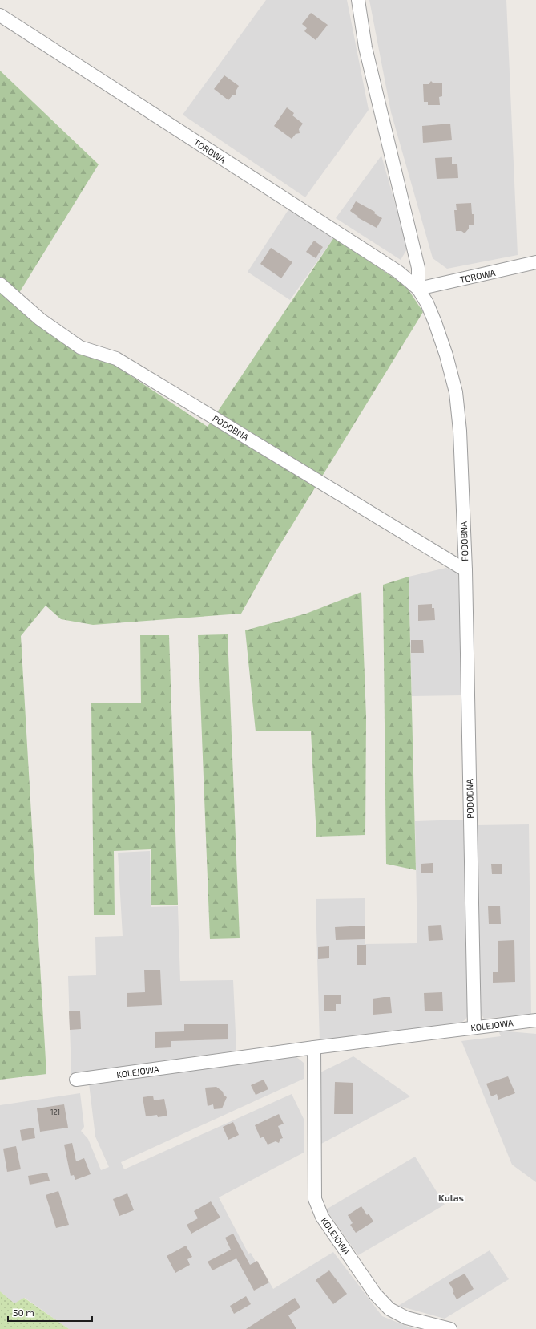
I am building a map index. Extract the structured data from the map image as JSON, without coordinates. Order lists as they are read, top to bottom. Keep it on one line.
{"streets":{"street":["TOROWA","PODOBNA","KOLEJOWA"]},"crossings":[["TOROWA","PODOBNA"],["PODOBNA","KOLEJOWA"]],"districts":["Kulas"],"house_numbers":["121"],"scale_bar":"50 m"}
